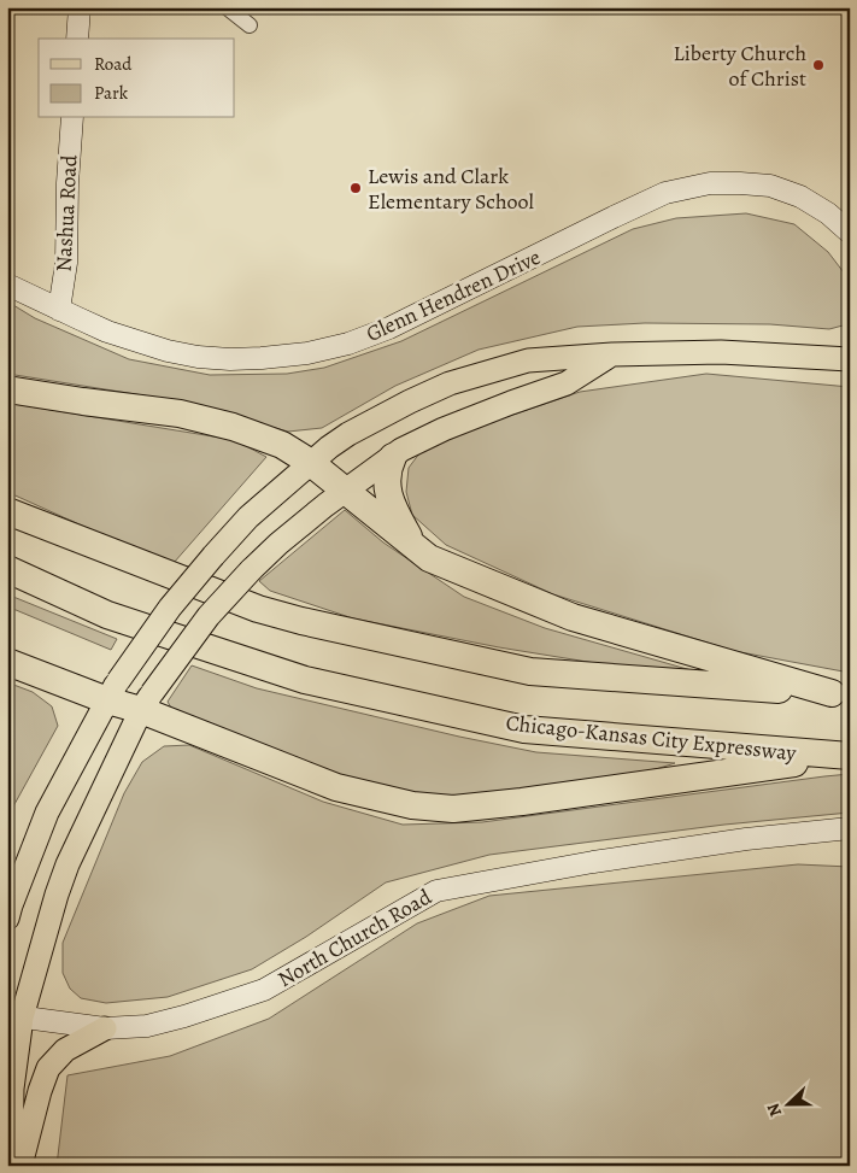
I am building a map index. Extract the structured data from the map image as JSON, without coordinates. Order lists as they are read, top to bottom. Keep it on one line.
{"streets":{"highway":["Chicago-Kansas City Expressway"],"street":["Nashua Road","Glenn Hendren Drive","North Church Road"]},"crossings":[["Nashua Road","Glenn Hendren Drive"]],"places":["Liberty Church of Christ","Lewis and Clark Elementary School"],"legend":["Road","Park"],"north":"left"}
